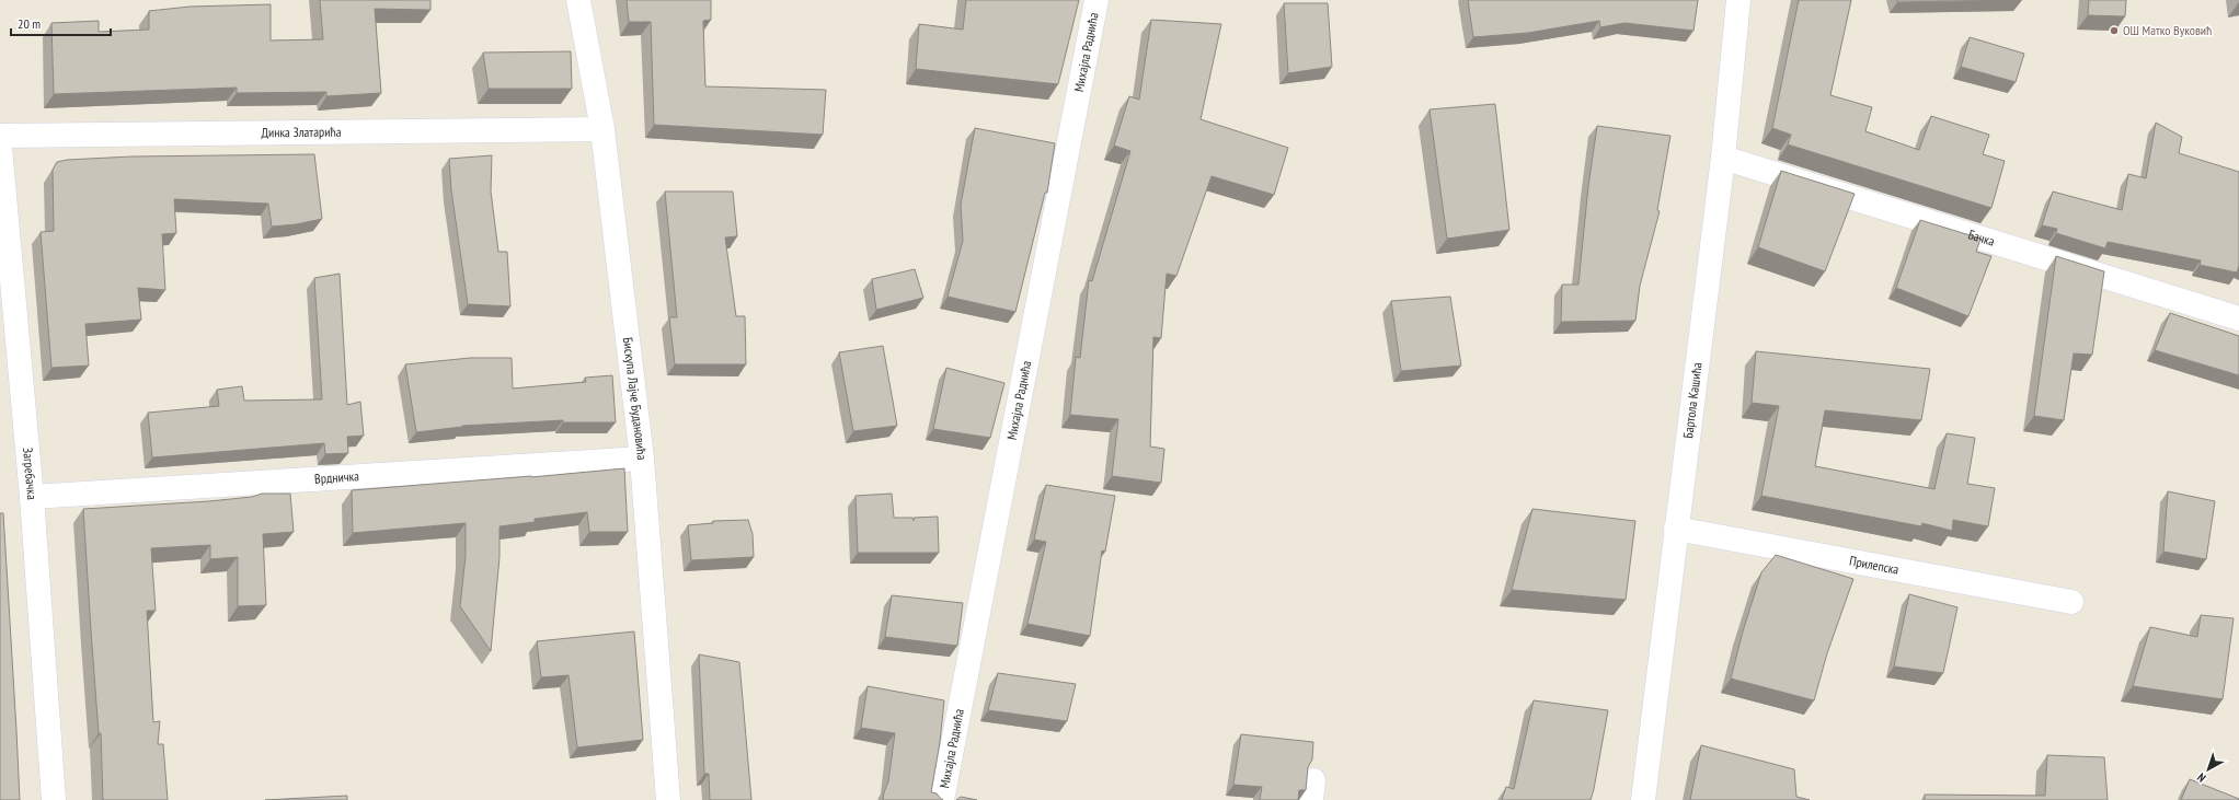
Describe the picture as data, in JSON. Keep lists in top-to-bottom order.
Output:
{
  "streets": {
    "street": [
      "Михајла Раднића",
      "Динка Златарића",
      "Бачка",
      "Бискупа Лајче Будановића",
      "Бартола Кашића",
      "Загребачка",
      "Врдничка",
      "Прилепска"
    ]
  },
  "crossings": [
    ["Динка Златарића", "Бискупа Лајче Будановића"],
    ["Бачка", "Бартола Кашића"],
    ["Бискупа Лајче Будановића", "Врдничка"],
    ["Бартола Кашића", "Прилепска"],
    ["Загребачка", "Врдничка"]
  ],
  "places": ["ОШ Матко Вуковић"],
  "scale_bar": "20 m",
  "north": "bottom left"
}
